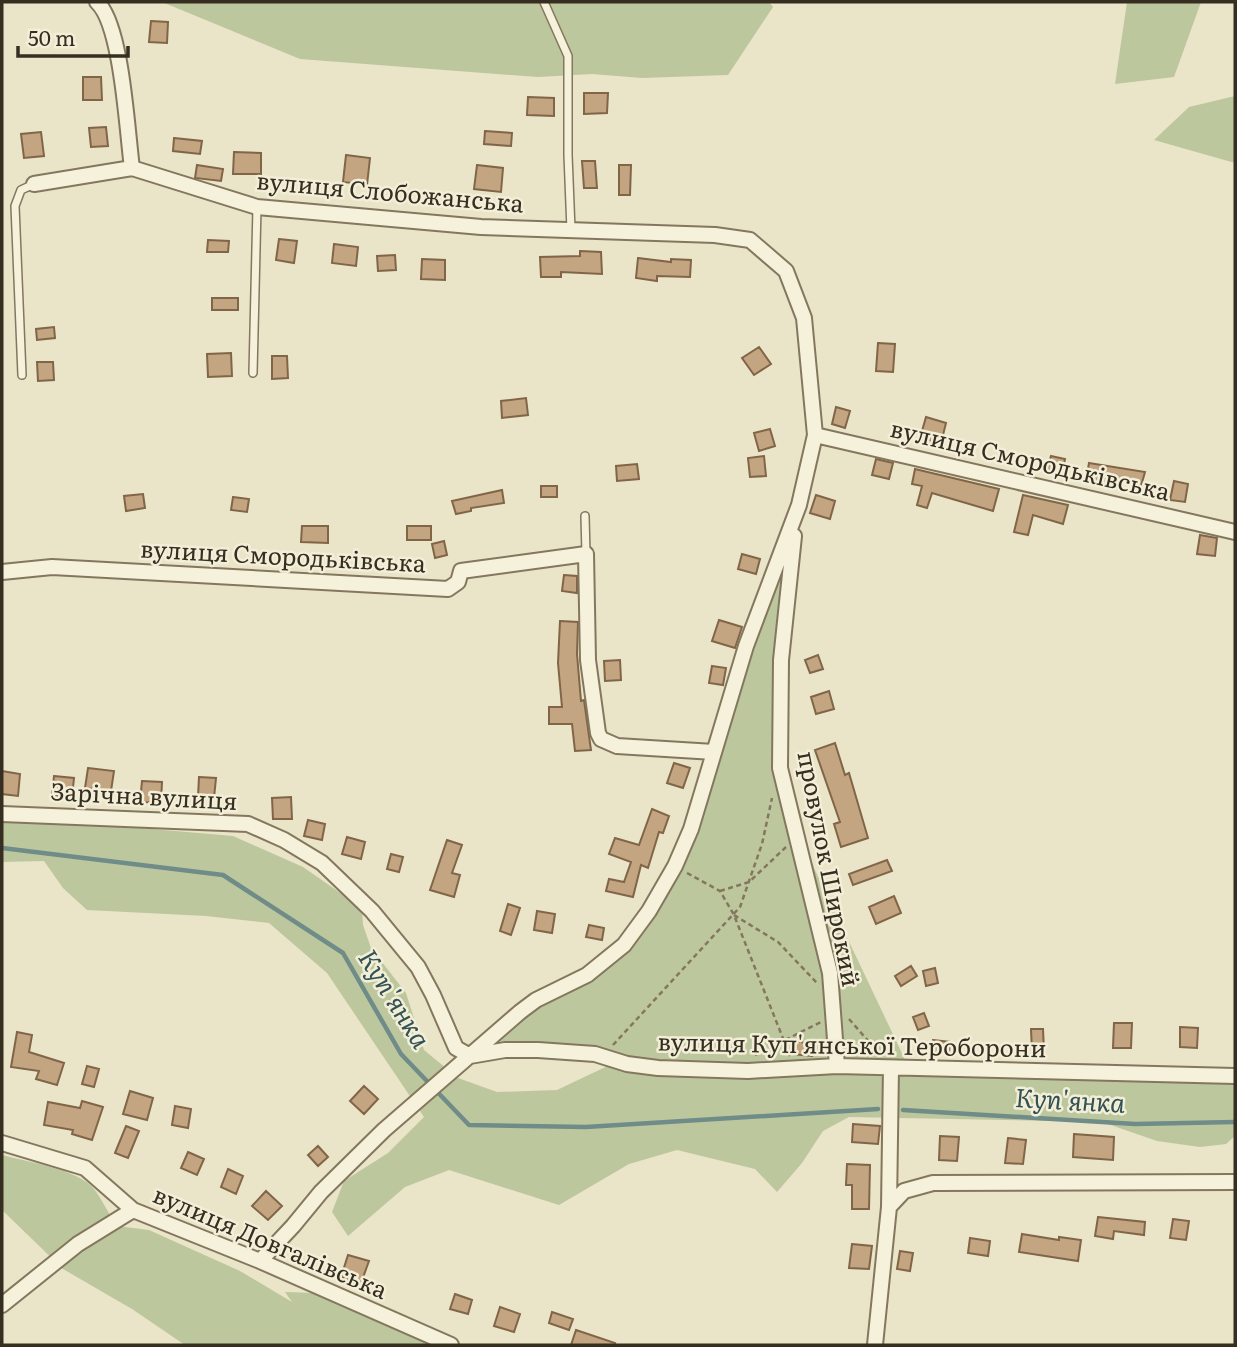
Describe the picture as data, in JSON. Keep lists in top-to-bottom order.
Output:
{
  "streets": {
    "street": [
      "вулиця Слобожанська",
      "вулиця Смородьківська",
      "Зарічна вулиця",
      "провулок Широкий",
      "вулиця Куп'янської Тероборони",
      "вулиця Довгалівська"
    ]
  },
  "crossings": [
    ["вулиця Слобожанська", "вулиця Смородьківська"],
    ["Зарічна вулиця", "вулиця Куп'янської Тероборони"],
    ["провулок Широкий", "вулиця Куп'янської Тероборони"]
  ],
  "water": ["Куп'янка"],
  "scale_bar": "50 m"
}
